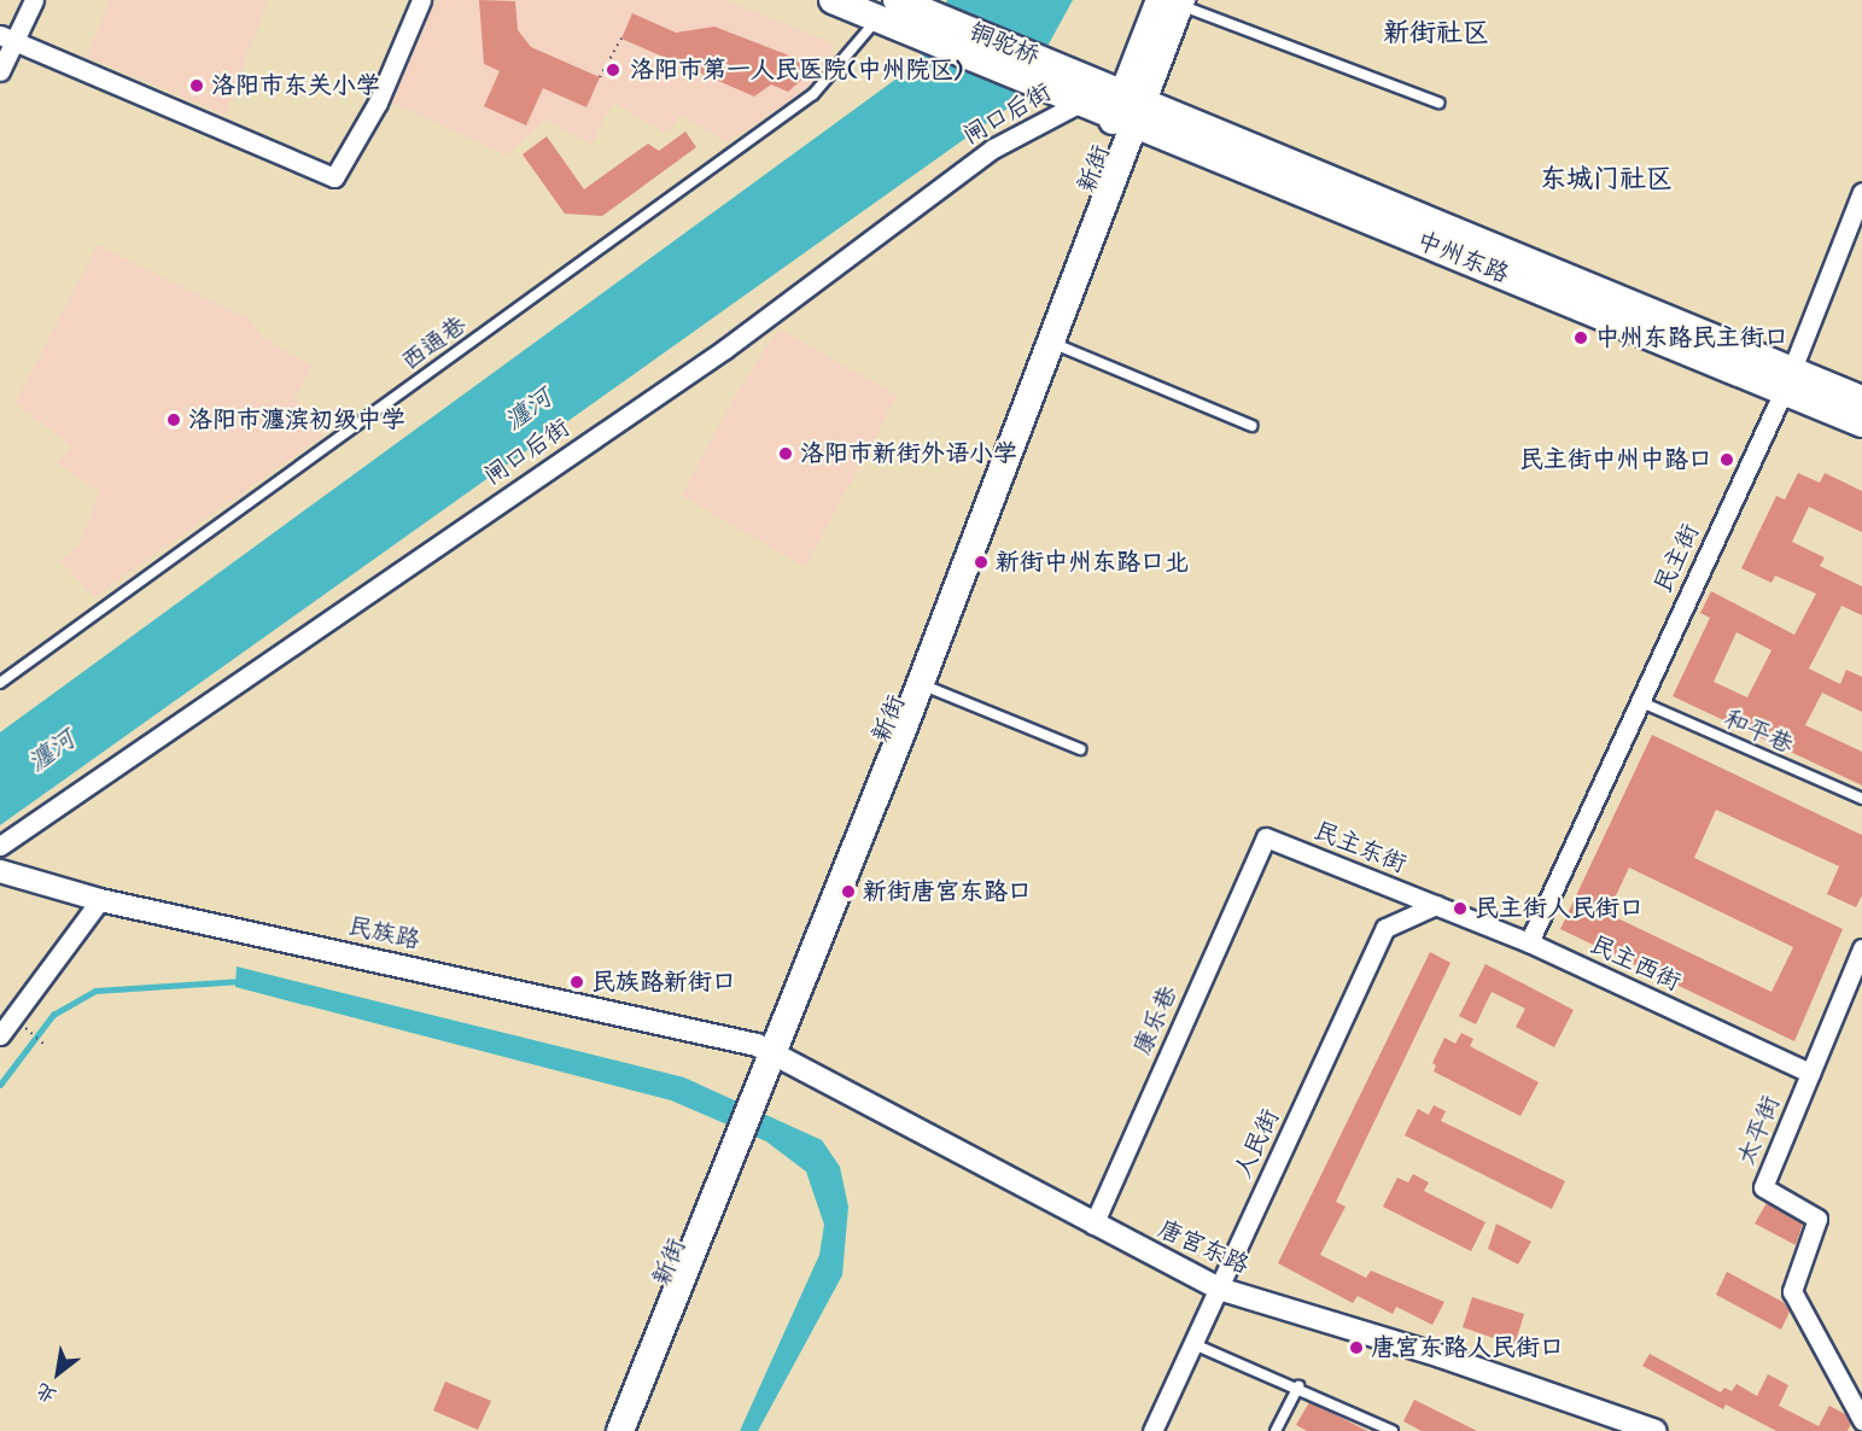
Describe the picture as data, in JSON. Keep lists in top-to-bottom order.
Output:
{
  "streets": {
    "main road": ["铜驼桥", "新街", "中州东路"],
    "street": [
      "闸口后街",
      "民主街",
      "民主东街",
      "民族路",
      "民主西街",
      "康乐巷",
      "太平街",
      "人民街",
      "唐宫东路"
    ],
    "lane": ["西通巷", "和平巷"]
  },
  "crossings": [
    ["铜驼桥", "闸口后街"],
    ["铜驼桥", "中州东路"],
    ["铜驼桥", "西通巷"],
    ["闸口后街", "中州东路"],
    ["新街", "中州东路"],
    ["新街", "民族路"],
    ["新街", "唐宫东路"],
    ["中州东路", "民主街"],
    ["民主街", "和平巷"],
    ["民主街", "民主西街"],
    ["民主东街", "民主西街"],
    ["民主东街", "康乐巷"],
    ["民主东街", "人民街"],
    ["民族路", "唐宫东路"],
    ["民主西街", "太平街"],
    ["民主西街", "人民街"],
    ["康乐巷", "唐宫东路"],
    ["人民街", "唐宫东路"]
  ],
  "districts": ["新街社区", "东城门社区"],
  "water": ["瀍河"],
  "places": [
    "洛阳市第一人民医院(中州院区)",
    "洛阳市东关小学",
    "中州东路民主街口",
    "洛阳市瀍滨初级中学",
    "洛阳市新街外语小学",
    "民主街中州中路口",
    "新街中州东路口北",
    "新街唐宫东路口",
    "民主街人民街口",
    "民族路新街口",
    "唐宫东路人民街口"
  ],
  "north": "bottom left"
}
